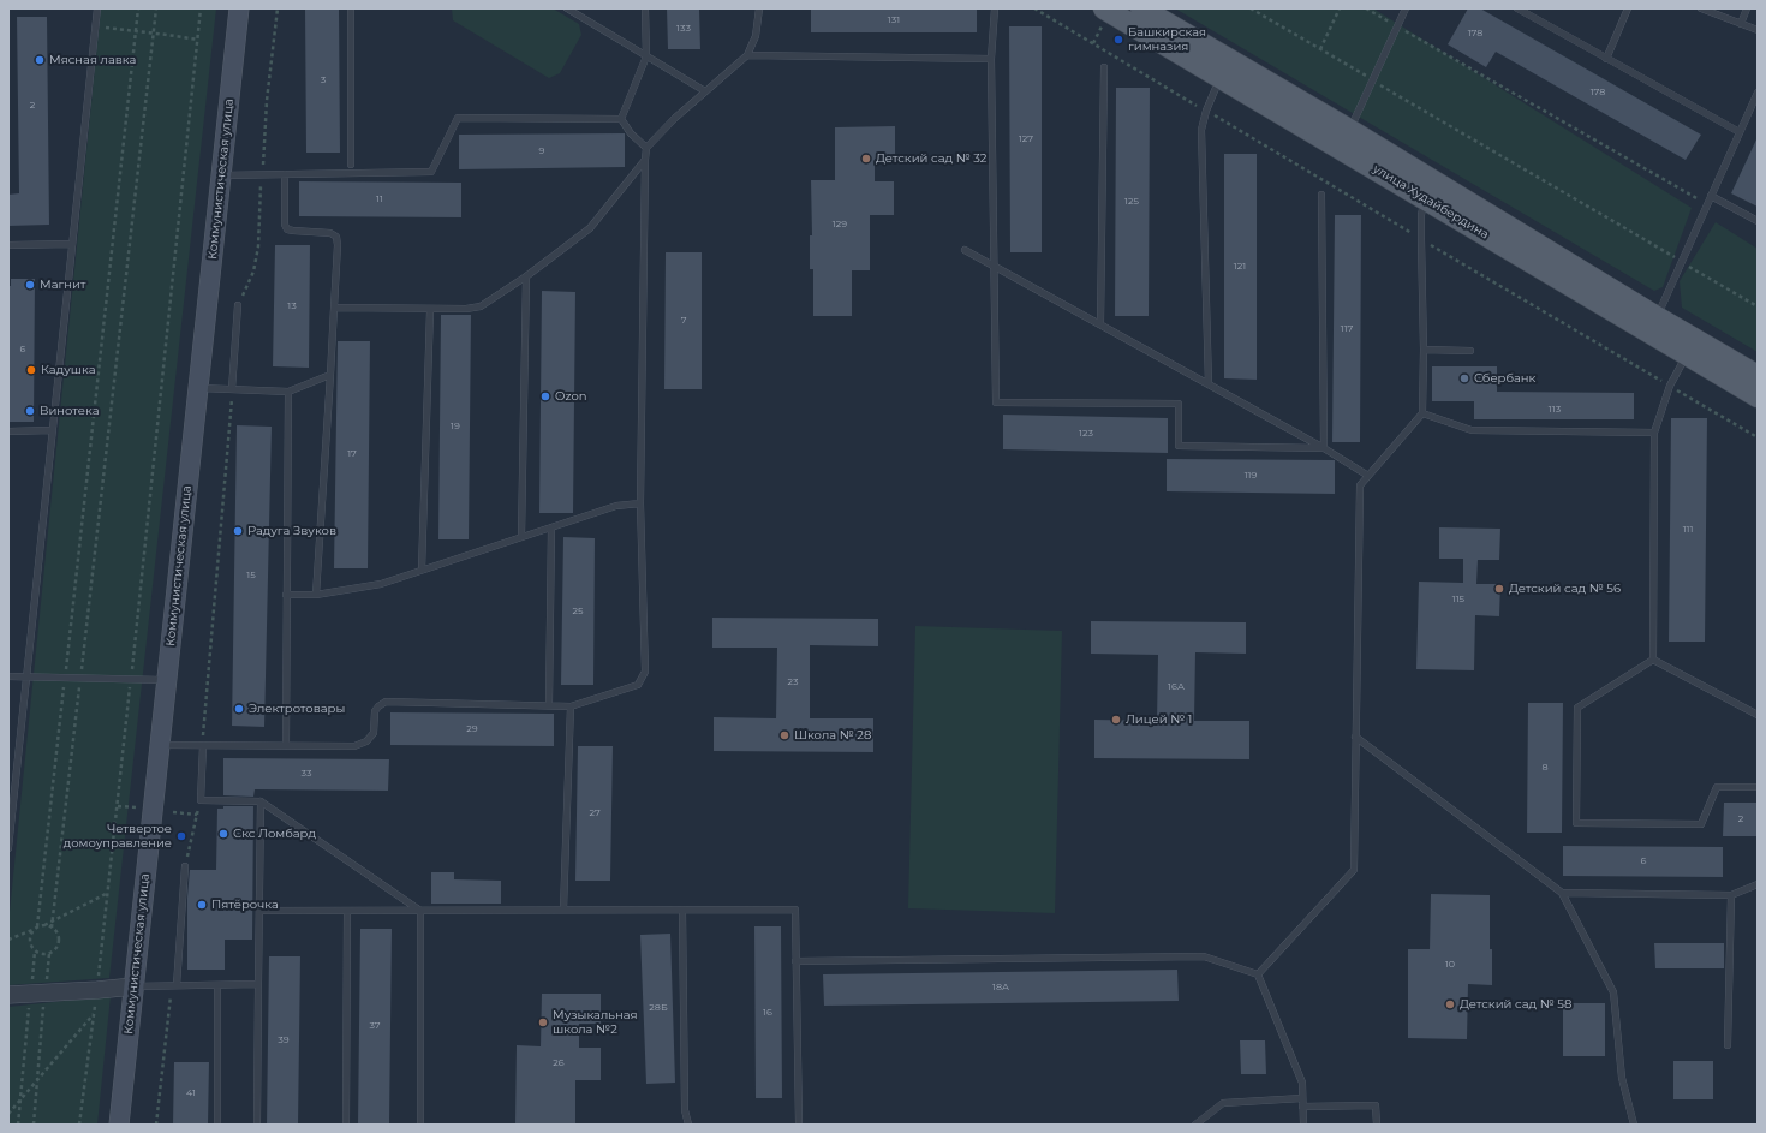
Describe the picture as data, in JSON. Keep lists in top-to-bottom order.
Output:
{
  "streets": {
    "main road": ["Коммунистическая улица", "улица Худайбердина"]
  },
  "places": [
    "Башкирская гимназия",
    "Мясная лавка",
    "Детский сад № 32",
    "Магнит",
    "Кадушка",
    "Сбербанк",
    "Ozon",
    "Винотека",
    "Радуга Звуков",
    "Детский сад № 56",
    "Электротовары",
    "Лицей № 1",
    "Школа № 28",
    "Скс Ломбард",
    "Четвертое домоуправление",
    "Пятёрочка",
    "Детский сад № 58",
    "Музыкальная школа №2"
  ],
  "house_numbers": [
    "131",
    "133",
    "178",
    "3",
    "178",
    "2",
    "127",
    "9",
    "11",
    "125",
    "129",
    "121",
    "13",
    "7",
    "117",
    "6",
    "113",
    "19",
    "123",
    "17",
    "119",
    "111",
    "15",
    "115",
    "25",
    "23",
    "16А",
    "29",
    "8",
    "33",
    "27",
    "2",
    "6",
    "10",
    "18А",
    "28Б",
    "16",
    "37",
    "39",
    "26",
    "41"
  ]
}
